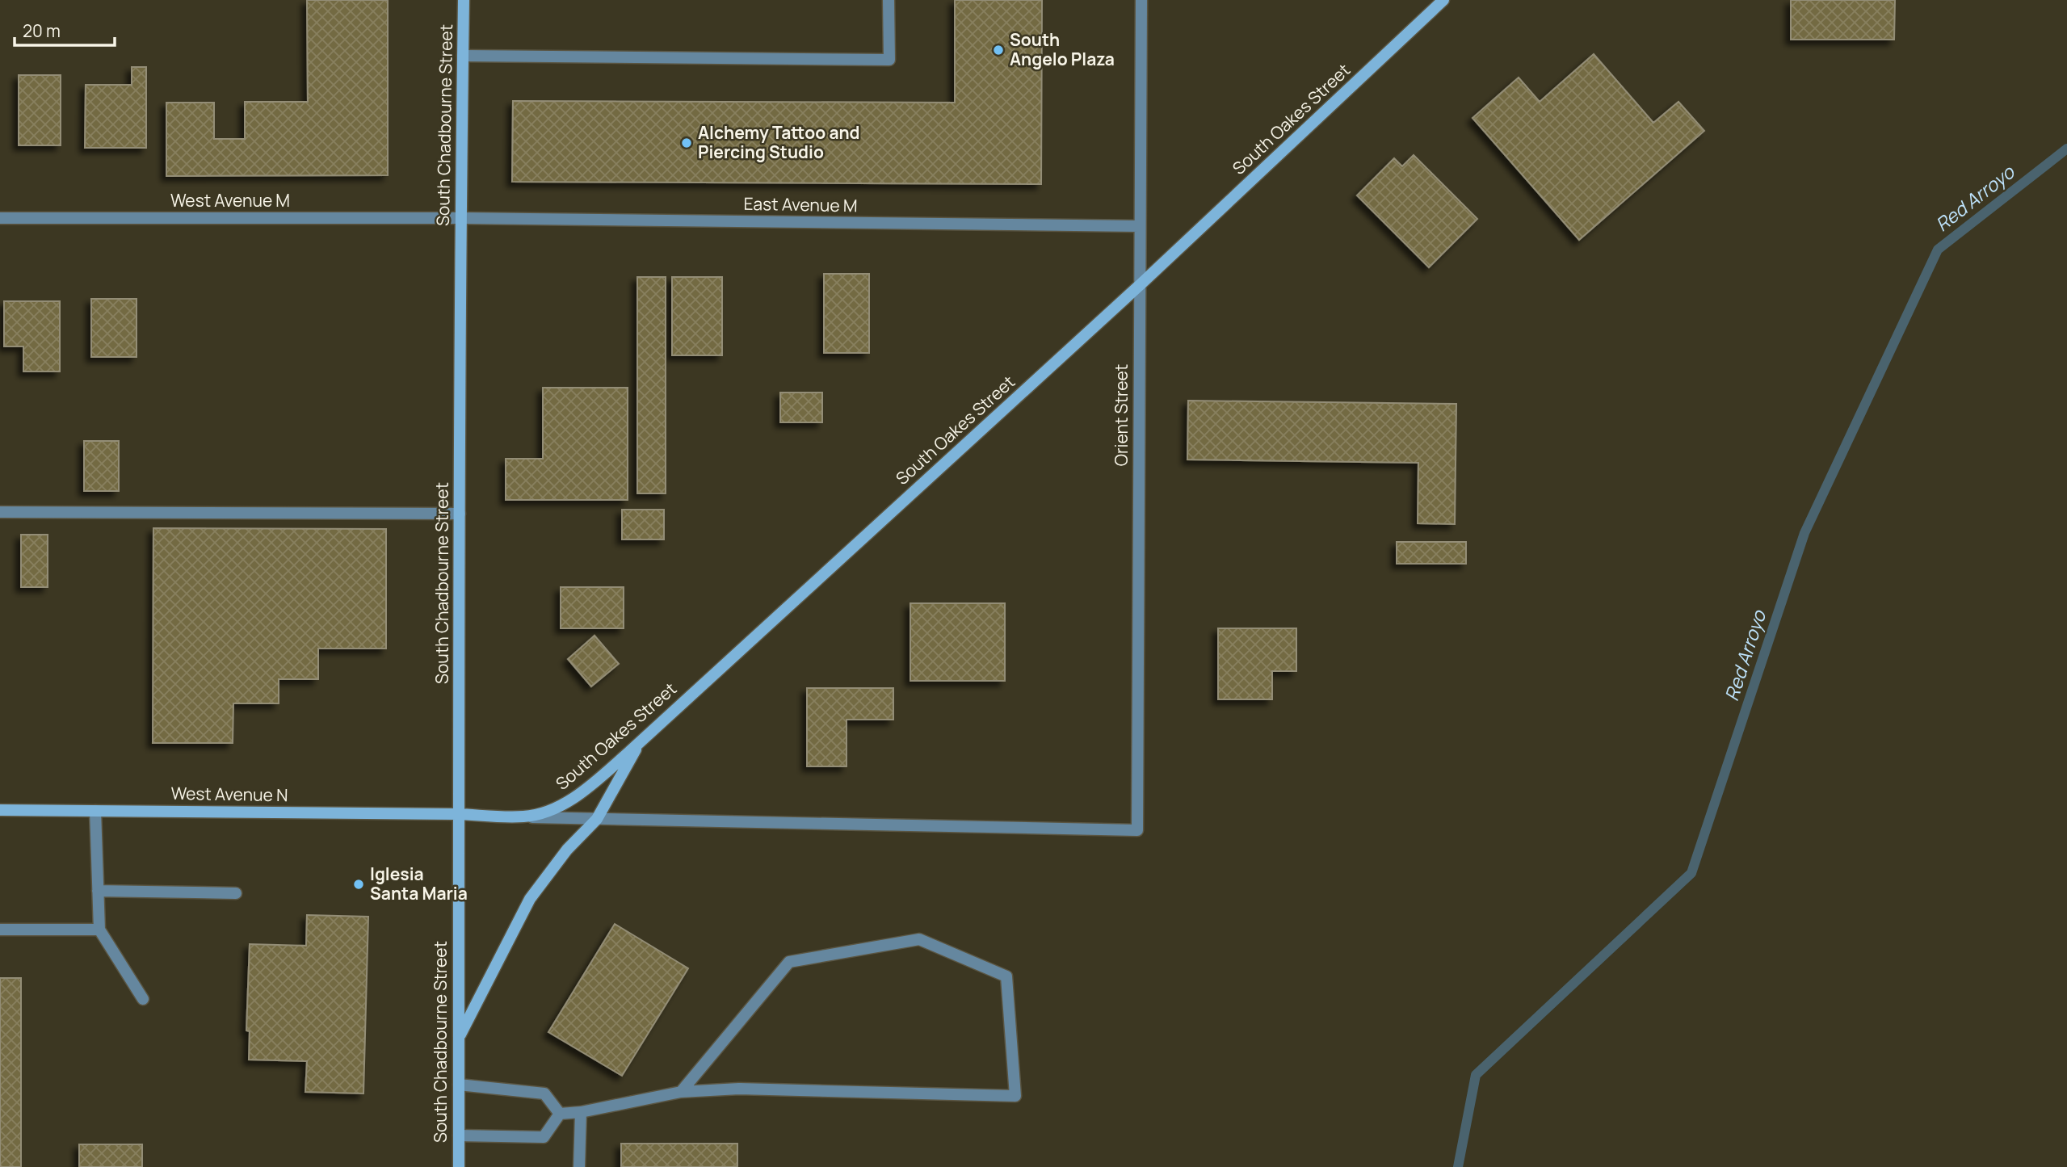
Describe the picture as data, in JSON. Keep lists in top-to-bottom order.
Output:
{
  "streets": {
    "main road": ["South Oakes Street", "South Chadbourne Street", "West Avenue N"],
    "street": ["West Avenue M", "East Avenue M", "Orient Street"]
  },
  "crossings": [
    ["South Oakes Street", "South Chadbourne Street"],
    ["South Oakes Street", "Orient Street"],
    ["South Oakes Street", "West Avenue N"],
    ["South Chadbourne Street", "West Avenue M"],
    ["South Chadbourne Street", "East Avenue M"],
    ["South Chadbourne Street", "West Avenue N"],
    ["West Avenue M", "East Avenue M"],
    ["East Avenue M", "Orient Street"]
  ],
  "water": ["Red Arroyo"],
  "places": ["South Angelo Plaza", "Alchemy Tattoo and Piercing Studio", "Iglesia Santa Maria"],
  "scale_bar": "20 m"
}
